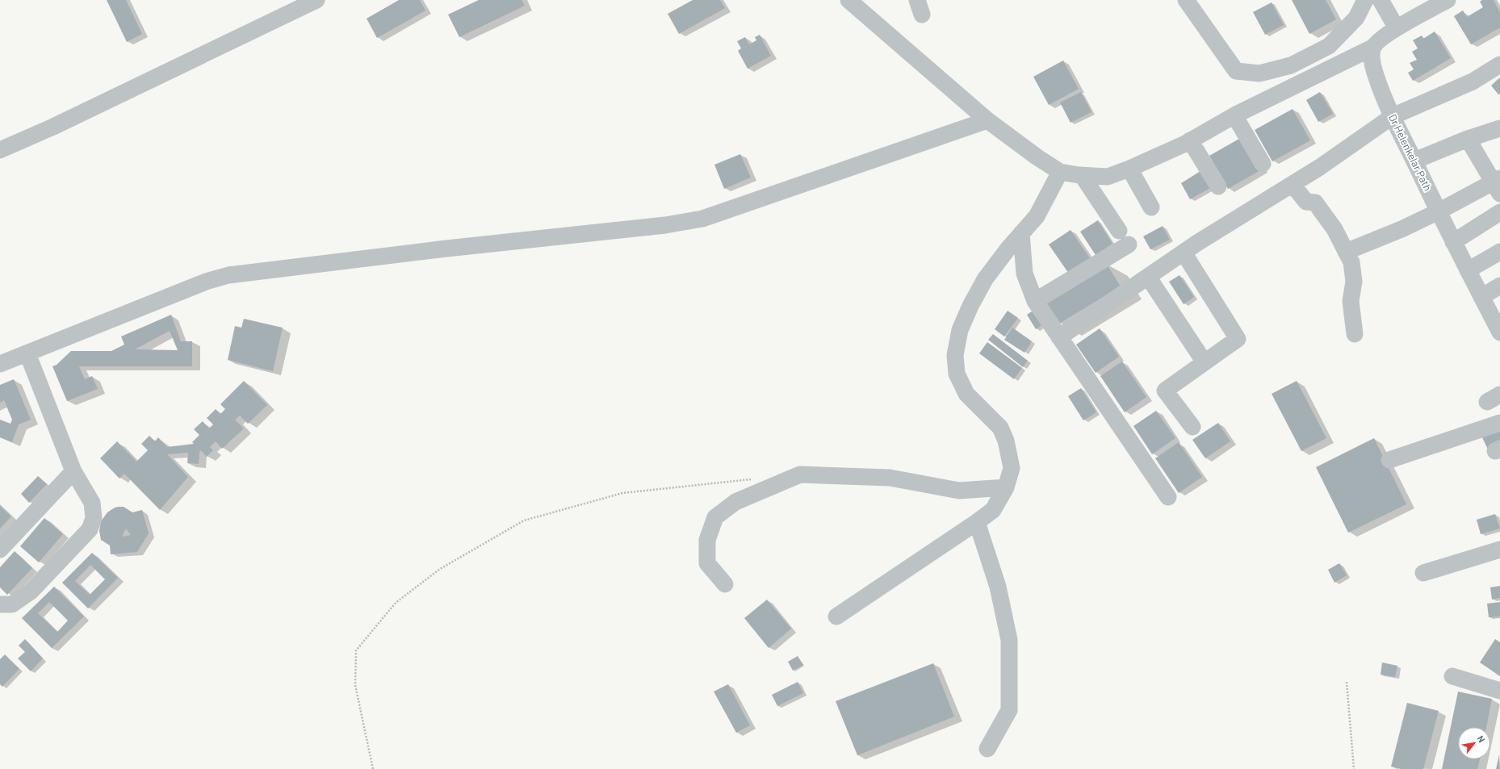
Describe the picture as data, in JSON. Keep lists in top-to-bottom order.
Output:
{
  "streets": {
    "street": ["Dr Helenkelar Path"]
  },
  "north": "top right"
}
